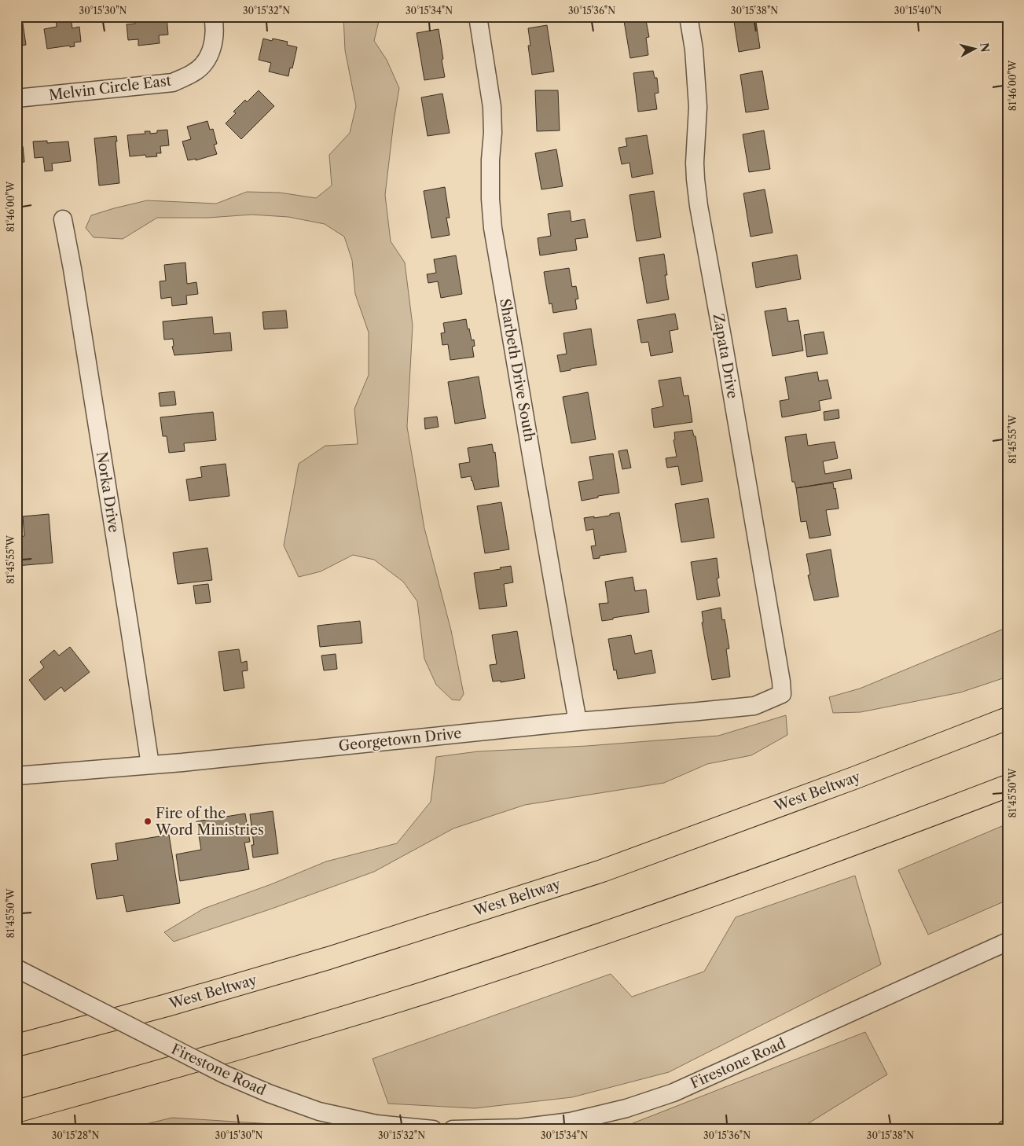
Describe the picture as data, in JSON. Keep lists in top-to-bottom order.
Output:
{
  "streets": {
    "highway": ["West Beltway"],
    "street": [
      "Melvin Circle East",
      "Zapata Drive",
      "Sharbeth Drive South",
      "Norka Drive",
      "Georgetown Drive",
      "Firestone Road"
    ]
  },
  "crossings": [
    ["Zapata Drive", "Georgetown Drive"],
    ["Sharbeth Drive South", "Georgetown Drive"],
    ["Norka Drive", "Georgetown Drive"]
  ],
  "places": ["Fire of the Word Ministries"],
  "north": "right",
  "coordinates": [
    "30°15'30\"N",
    "30°15'32\"N",
    "30°15'34\"N",
    "30°15'36\"N",
    "30°15'38\"N",
    "30°15'40\"N",
    "81°46'00\"W",
    "81°45'55\"W",
    "81°45'50\"W",
    "30°15'28\"N"
  ]
}
